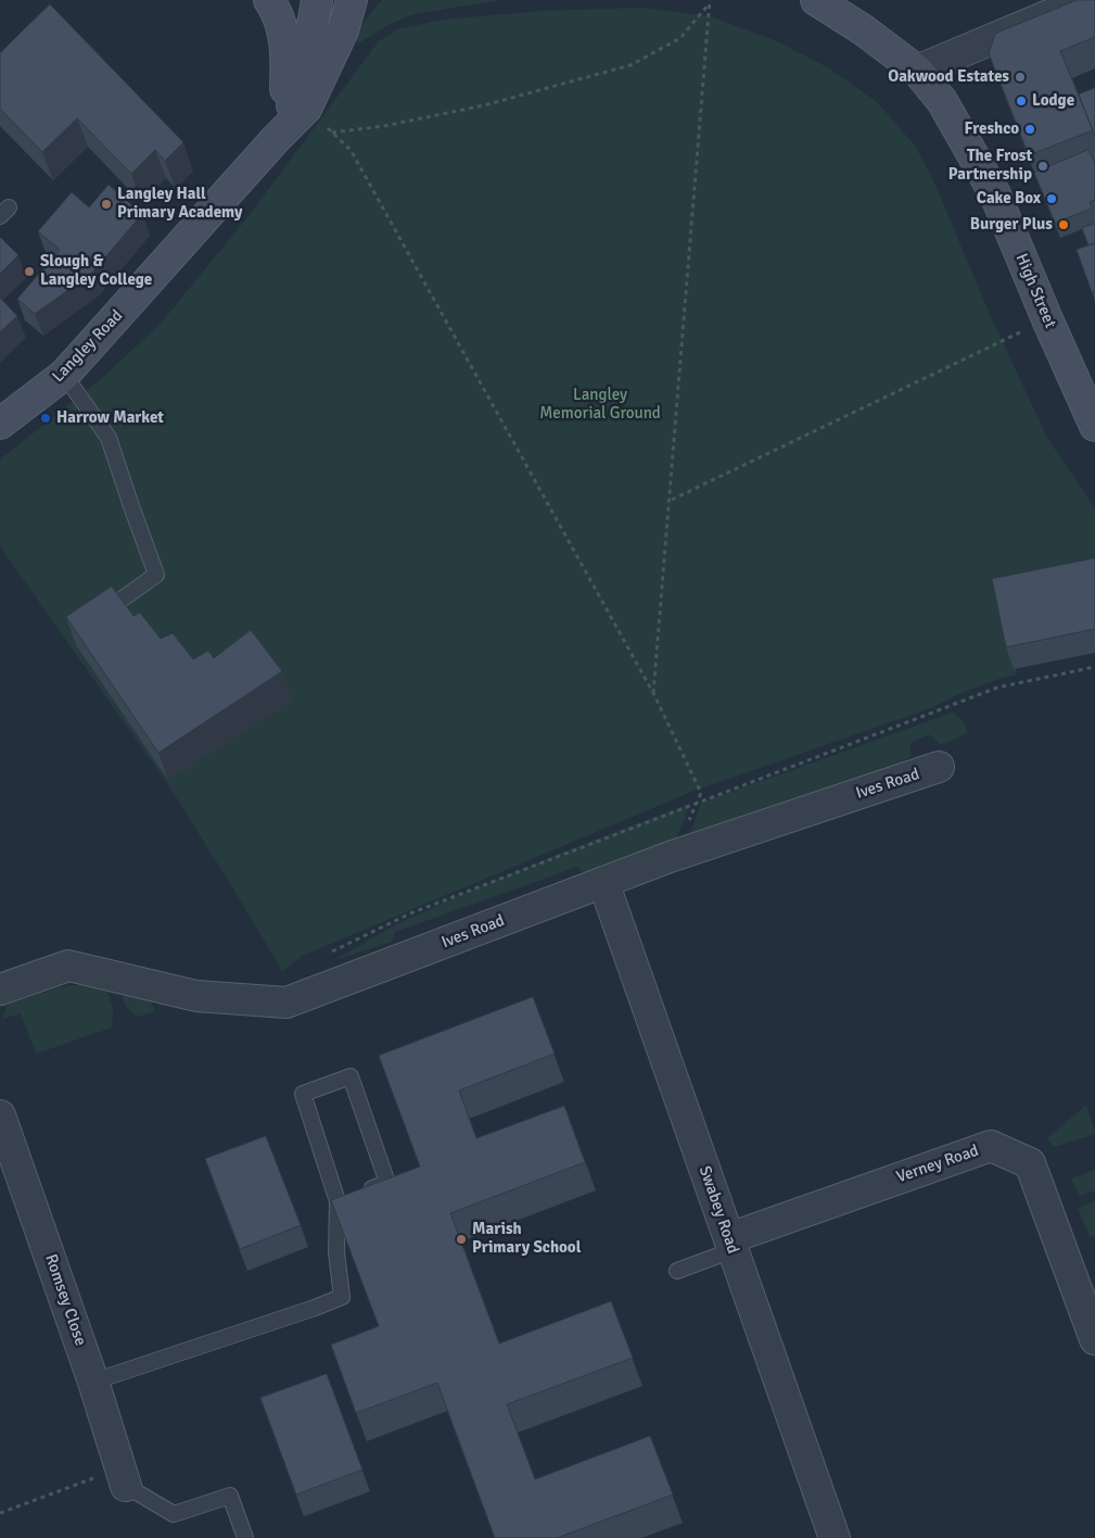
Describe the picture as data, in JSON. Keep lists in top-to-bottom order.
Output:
{
  "streets": {
    "street": [
      "High Street",
      "Langley Road",
      "Ives Road",
      "Verney Road",
      "Swabey Road",
      "Romsey Close"
    ]
  },
  "crossings": [
    ["Ives Road", "Swabey Road"],
    ["Verney Road", "Swabey Road"]
  ],
  "parks": ["Langley Memorial Ground"],
  "places": [
    "Oakwood Estates",
    "Lodge",
    "Freshco",
    "The Frost Partnership",
    "Cake Box",
    "Langley Hall Primary Academy",
    "Burger Plus",
    "Slough & Langley College",
    "Harrow Market",
    "Marish Primary School"
  ]
}
